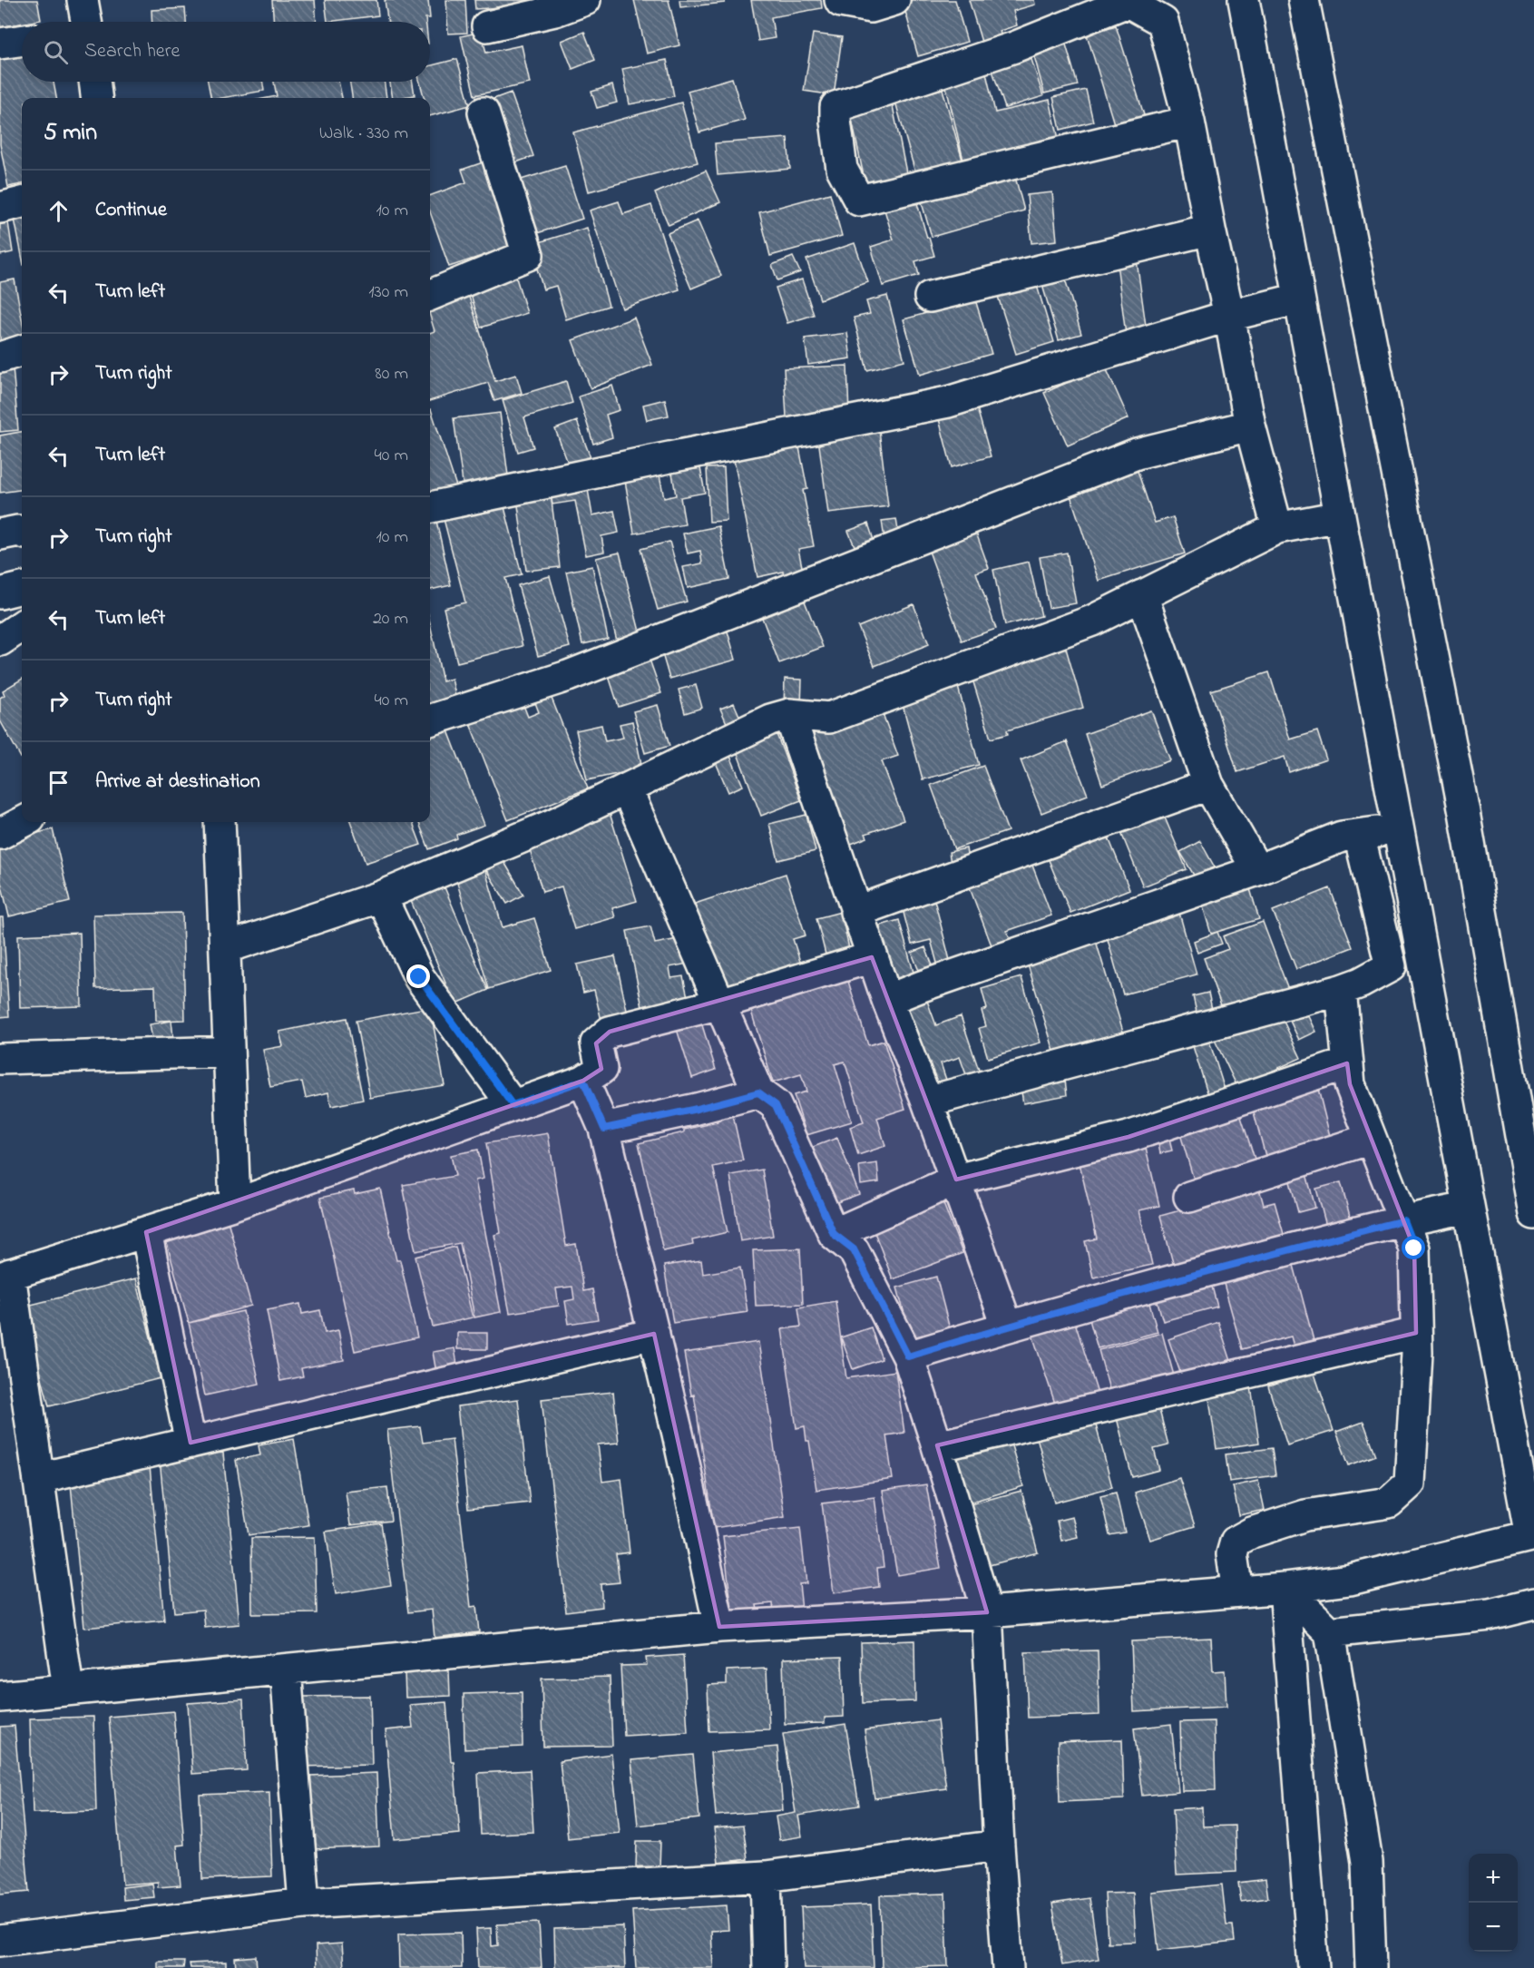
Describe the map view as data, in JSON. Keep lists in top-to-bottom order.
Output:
{
  "page": {
    "search": "Search here",
    "heading": ["5 min", "Walk · 330 m"],
    "list": [
      ["Continue", "10 m"],
      ["Turn left", "130 m"],
      ["Turn right", "80 m"],
      ["Turn left", "40 m"],
      ["Turn right", "10 m"],
      ["Turn left", "20 m"],
      ["Turn right", "40 m"],
      "Arrive at destination"
    ],
    "map_buttons": ["+", "−"]
  }
}
